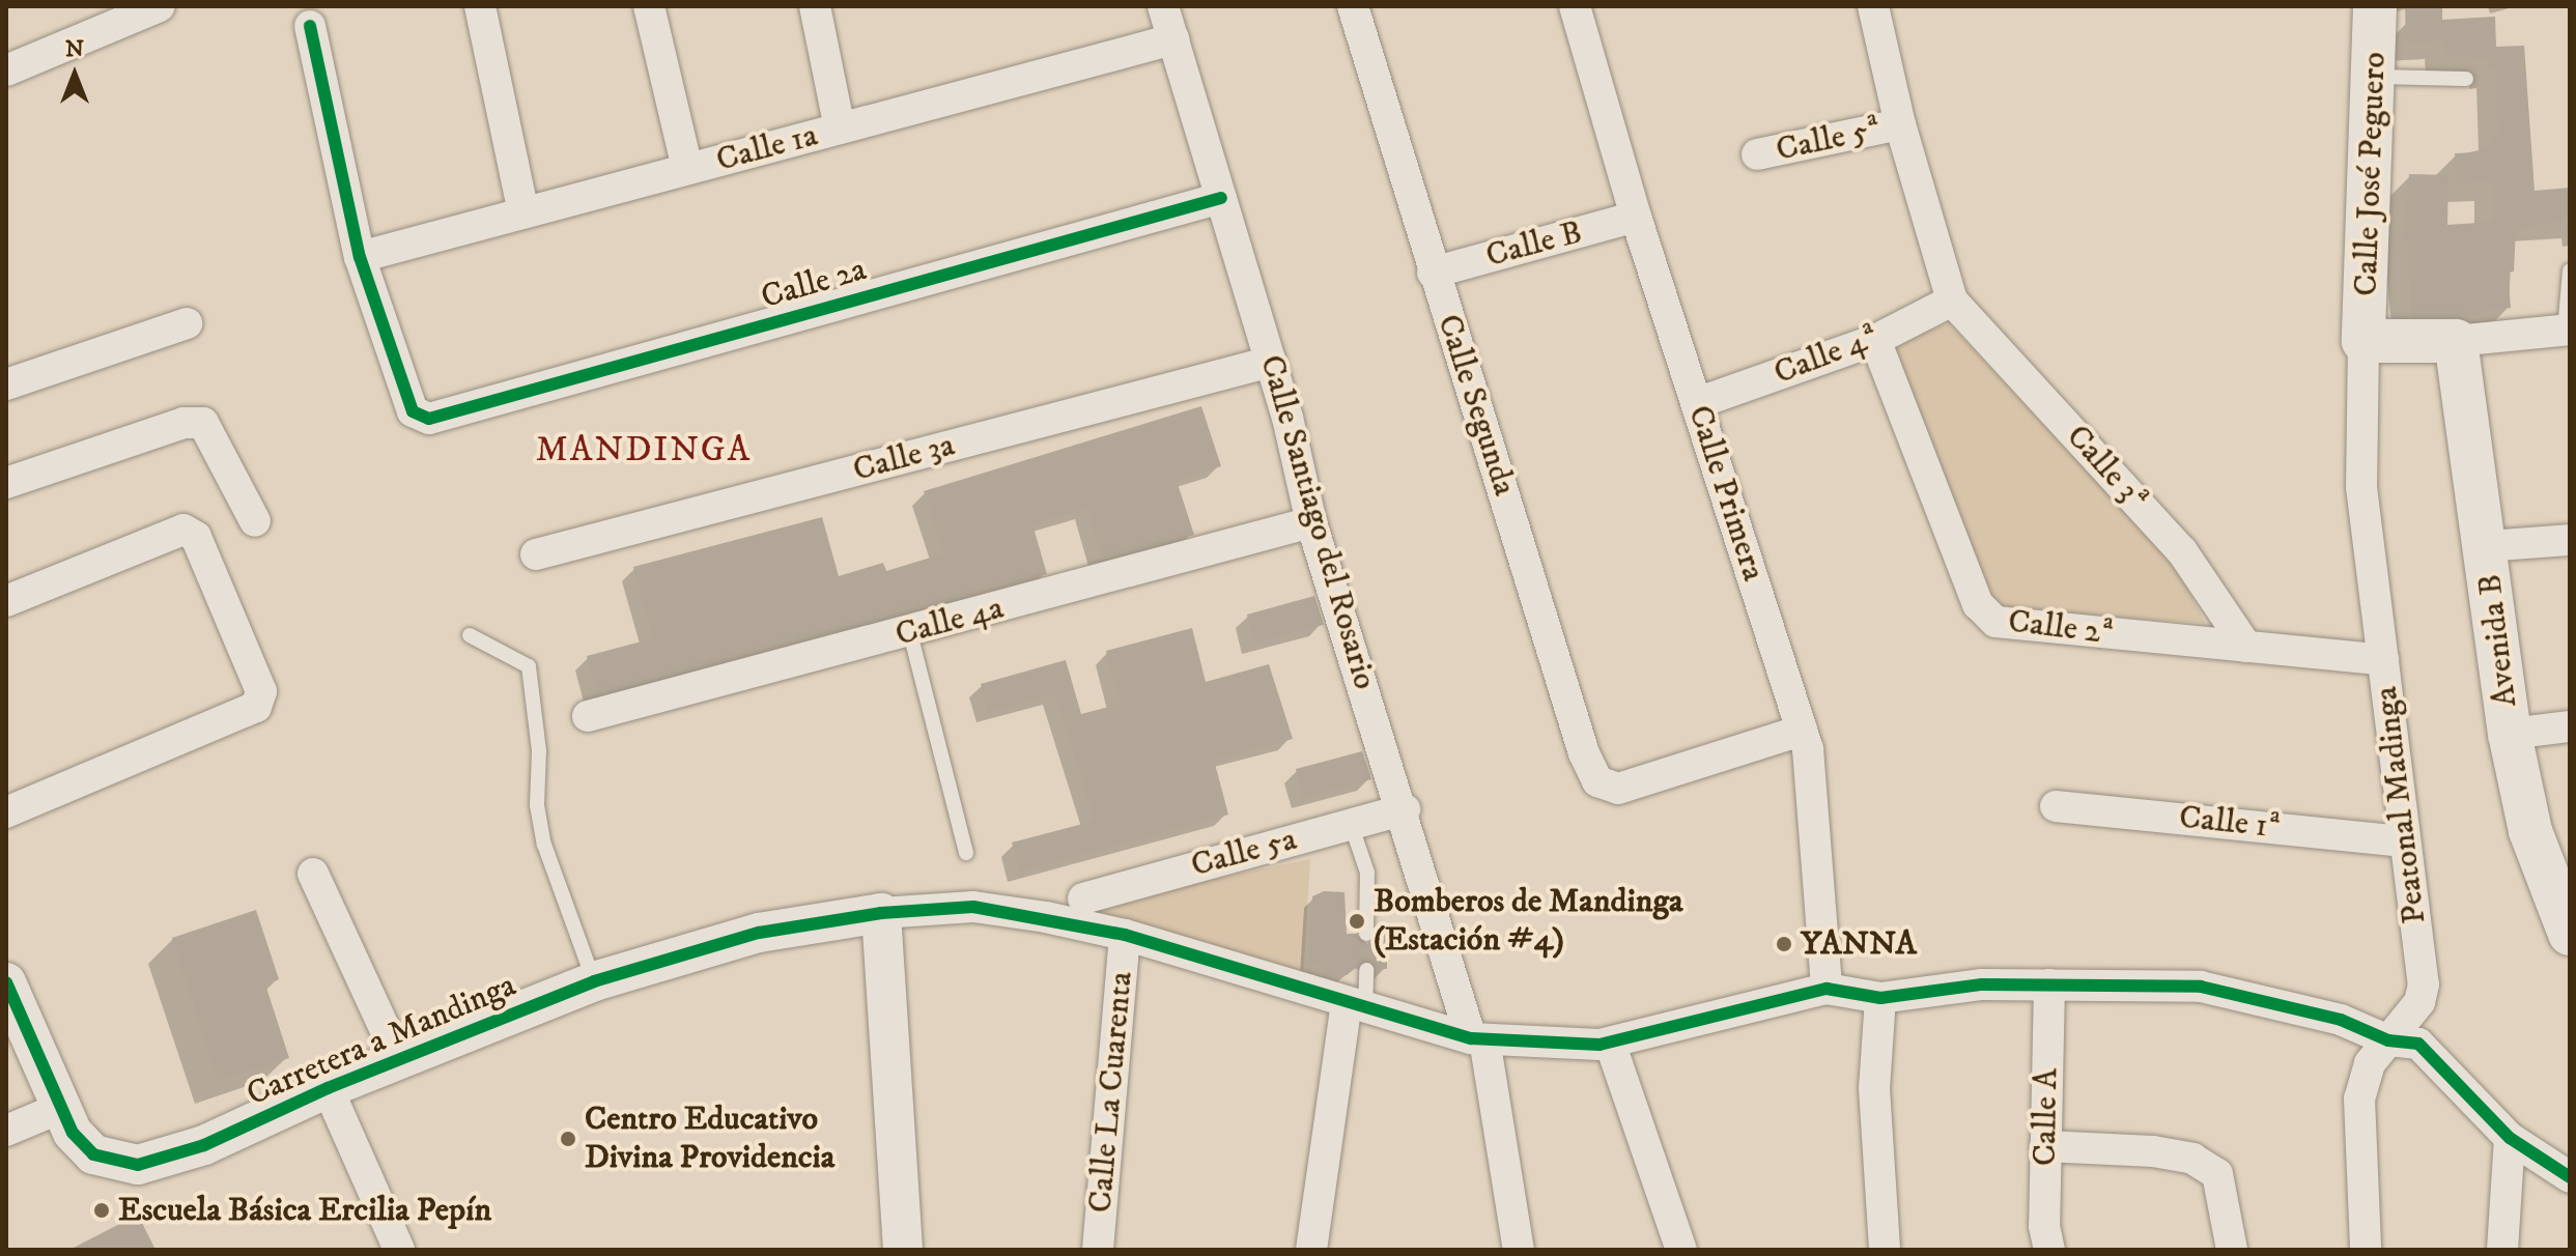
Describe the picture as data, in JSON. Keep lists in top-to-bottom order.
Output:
{
  "streets": {
    "main road": ["Calle José Peguero", "Avenida B"],
    "street": [
      "Calle 5ª",
      "Calle 1a",
      "Calle B",
      "Calle 2a",
      "Calle 4ª",
      "Calle Segunda",
      "Calle 3a",
      "Calle 3ª",
      "Calle Primera",
      "Calle Santiago del Rosario",
      "Calle 4a",
      "Calle 2ª",
      "Peatonal Madinga",
      "Calle 1ª",
      "Calle 5a",
      "Carretera a Mandinga",
      "Calle La Cuarenta",
      "Calle A"
    ]
  },
  "crossings": [
    ["Calle 1a", "Calle 2a"],
    ["Calle 1a", "Calle Santiago del Rosario"],
    ["Calle José Peguero", "Peatonal Madinga"],
    ["Calle B", "Calle Segunda"],
    ["Calle B", "Calle Primera"],
    ["Calle 2a", "Calle Santiago del Rosario"],
    ["Calle 4ª", "Calle 3ª"],
    ["Calle 4ª", "Calle Primera"],
    ["Calle 4ª", "Calle 2ª"],
    ["Calle Segunda", "Calle Primera"],
    ["Calle 3a", "Calle Santiago del Rosario"],
    ["Calle 3ª", "Calle 2ª"],
    ["Calle Santiago del Rosario", "Calle 4a"],
    ["Calle Santiago del Rosario", "Calle 5a"],
    ["Calle 2ª", "Peatonal Madinga"],
    ["Peatonal Madinga", "Calle 1ª"]
  ],
  "districts": ["MANDINGA"],
  "places": [
    "Bomberos de Mandinga (Estación #4)",
    "YANNA",
    "Centro Educativo Divina Providencia",
    "Escuela Básica Ercilia Pepín"
  ],
  "north": "top"
}
